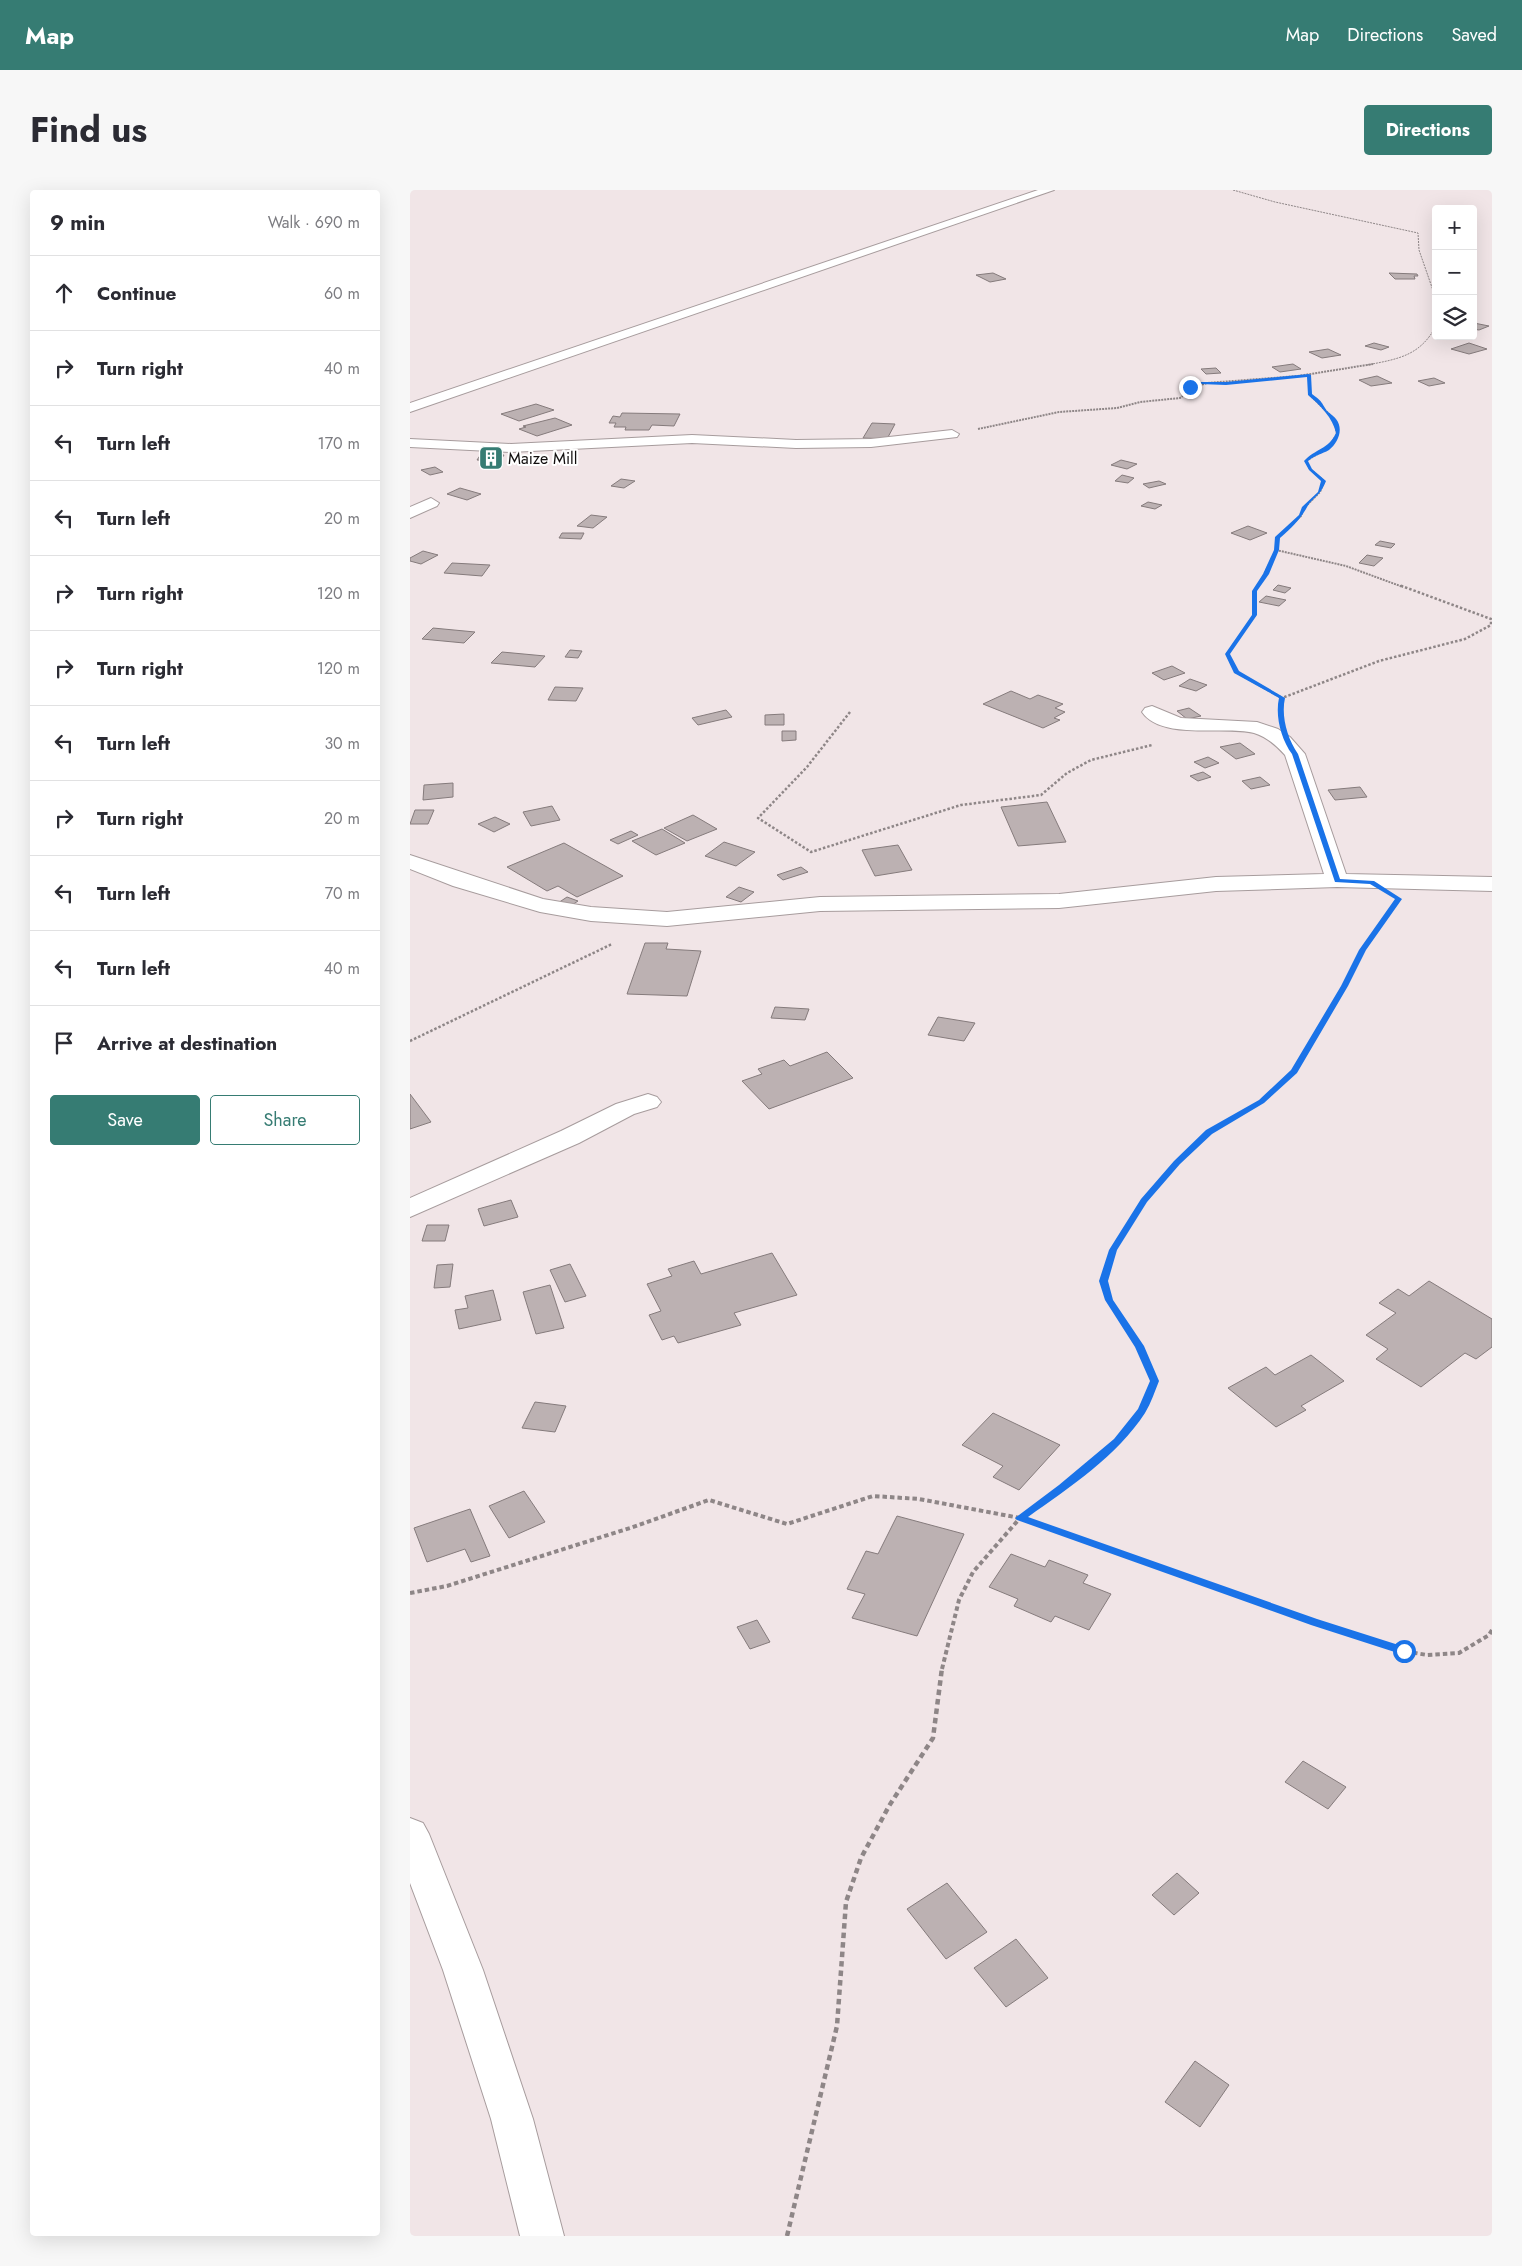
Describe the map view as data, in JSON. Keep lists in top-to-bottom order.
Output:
{
  "places": {
    "building": ["Maize Mill"]
  },
  "page": {
    "header": "Map",
    "nav": ["Map", "Directions", "Saved"],
    "title": "Find us",
    "buttons": [
      "Directions",
      ["Save", "Share"]
    ],
    "heading": ["9 min", "Walk · 690 m"],
    "map_buttons": ["+", "−"],
    "list": [
      ["Continue", "60 m"],
      ["Turn right", "40 m"],
      ["Turn left", "170 m"],
      ["Turn left", "20 m"],
      ["Turn right", "120 m"],
      ["Turn right", "120 m"],
      ["Turn left", "30 m"],
      ["Turn right", "20 m"],
      ["Turn left", "70 m"],
      ["Turn left", "40 m"],
      "Arrive at destination"
    ]
  }
}
